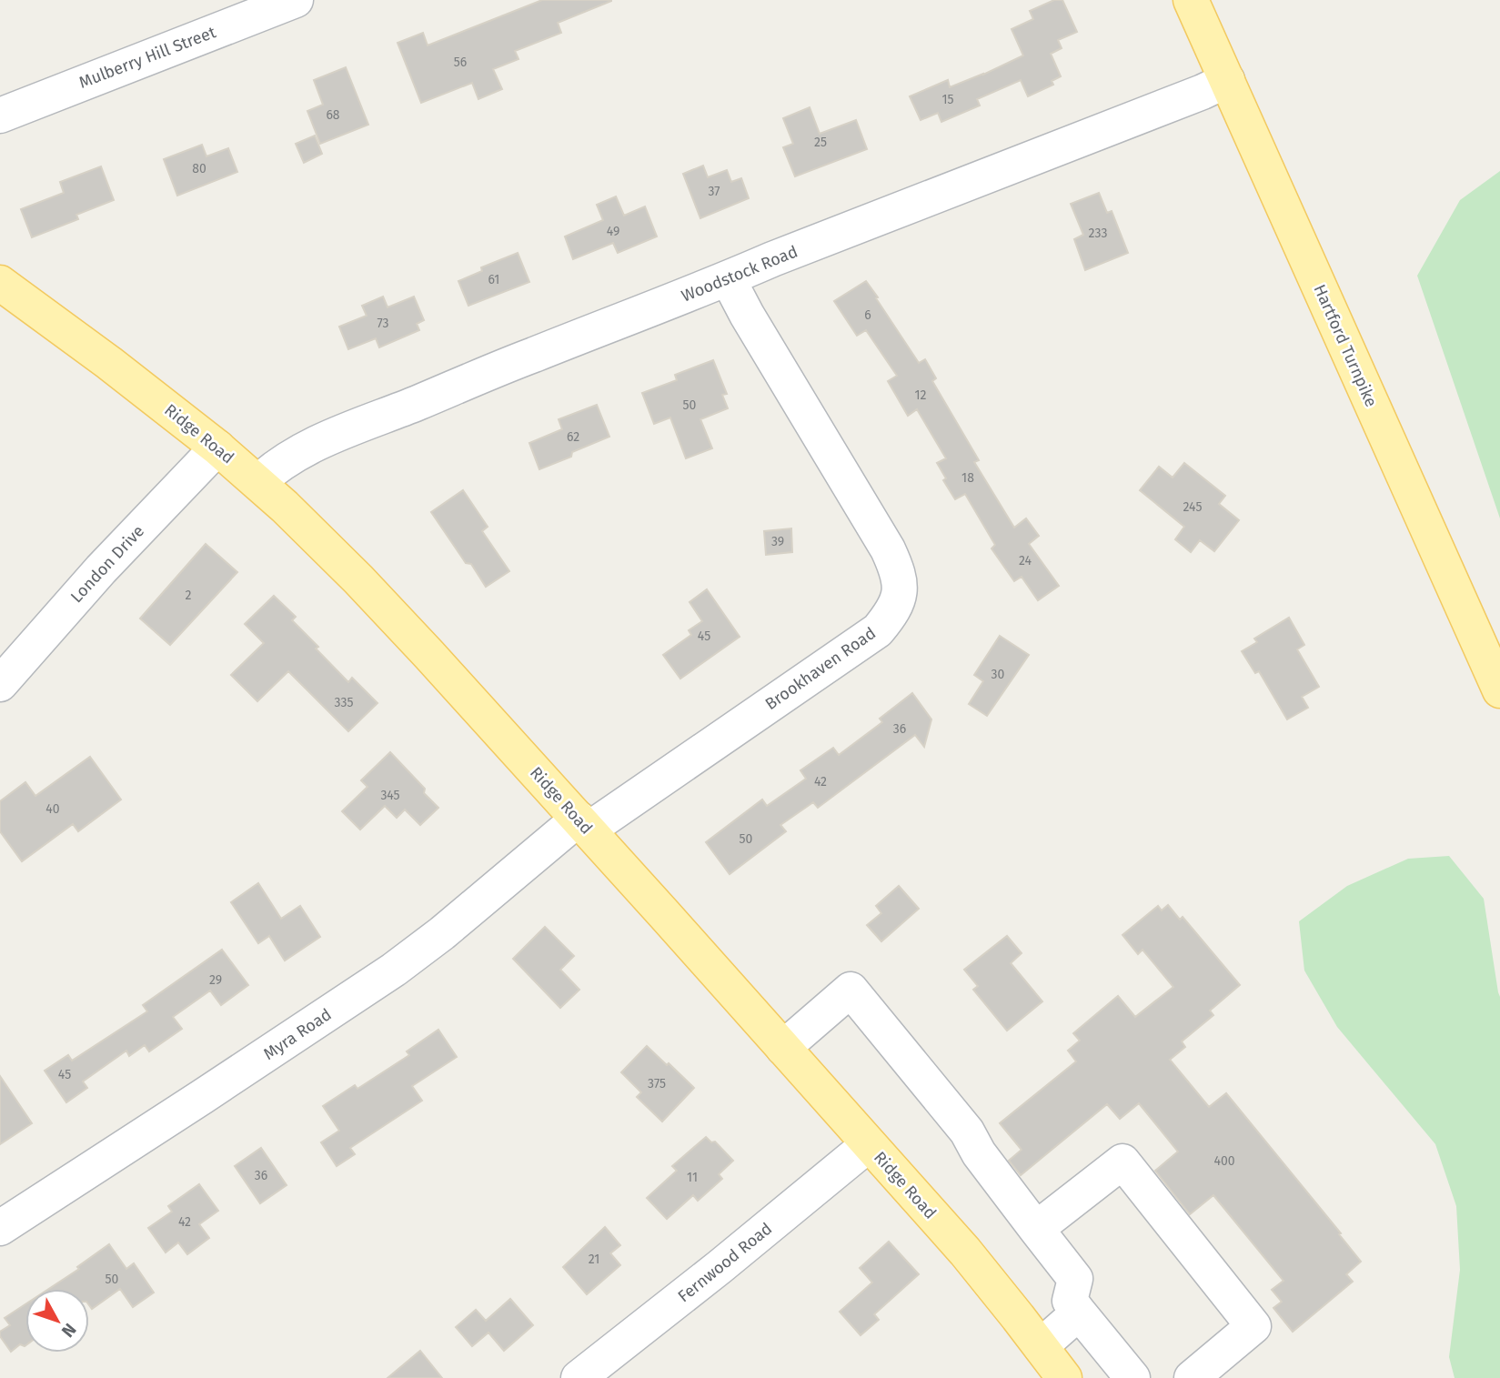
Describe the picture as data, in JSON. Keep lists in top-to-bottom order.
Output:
{
  "streets": {
    "main road": ["Hartford Turnpike", "Ridge Road"],
    "street": [
      "Mulberry Hill Street",
      "Woodstock Road",
      "London Drive",
      "Brookhaven Road",
      "Myra Road",
      "Fernwood Road"
    ]
  },
  "crossings": [
    ["Woodstock Road", "Hartford Turnpike"],
    ["Woodstock Road", "Ridge Road"],
    ["Woodstock Road", "Brookhaven Road"],
    ["Ridge Road", "London Drive"],
    ["Ridge Road", "Brookhaven Road"],
    ["Ridge Road", "Myra Road"],
    ["Ridge Road", "Fernwood Road"],
    ["Brookhaven Road", "Myra Road"]
  ],
  "house_numbers": [
    "56",
    "15",
    "68",
    "25",
    "80",
    "37",
    "49",
    "233",
    "61",
    "6",
    "73",
    "12",
    "50",
    "62",
    "18",
    "245",
    "39",
    "24",
    "2",
    "45",
    "30",
    "335",
    "36",
    "42",
    "345",
    "40",
    "50",
    "29",
    "45",
    "375",
    "400",
    "36",
    "11",
    "42",
    "21",
    "50"
  ],
  "north": "bottom right"
}
